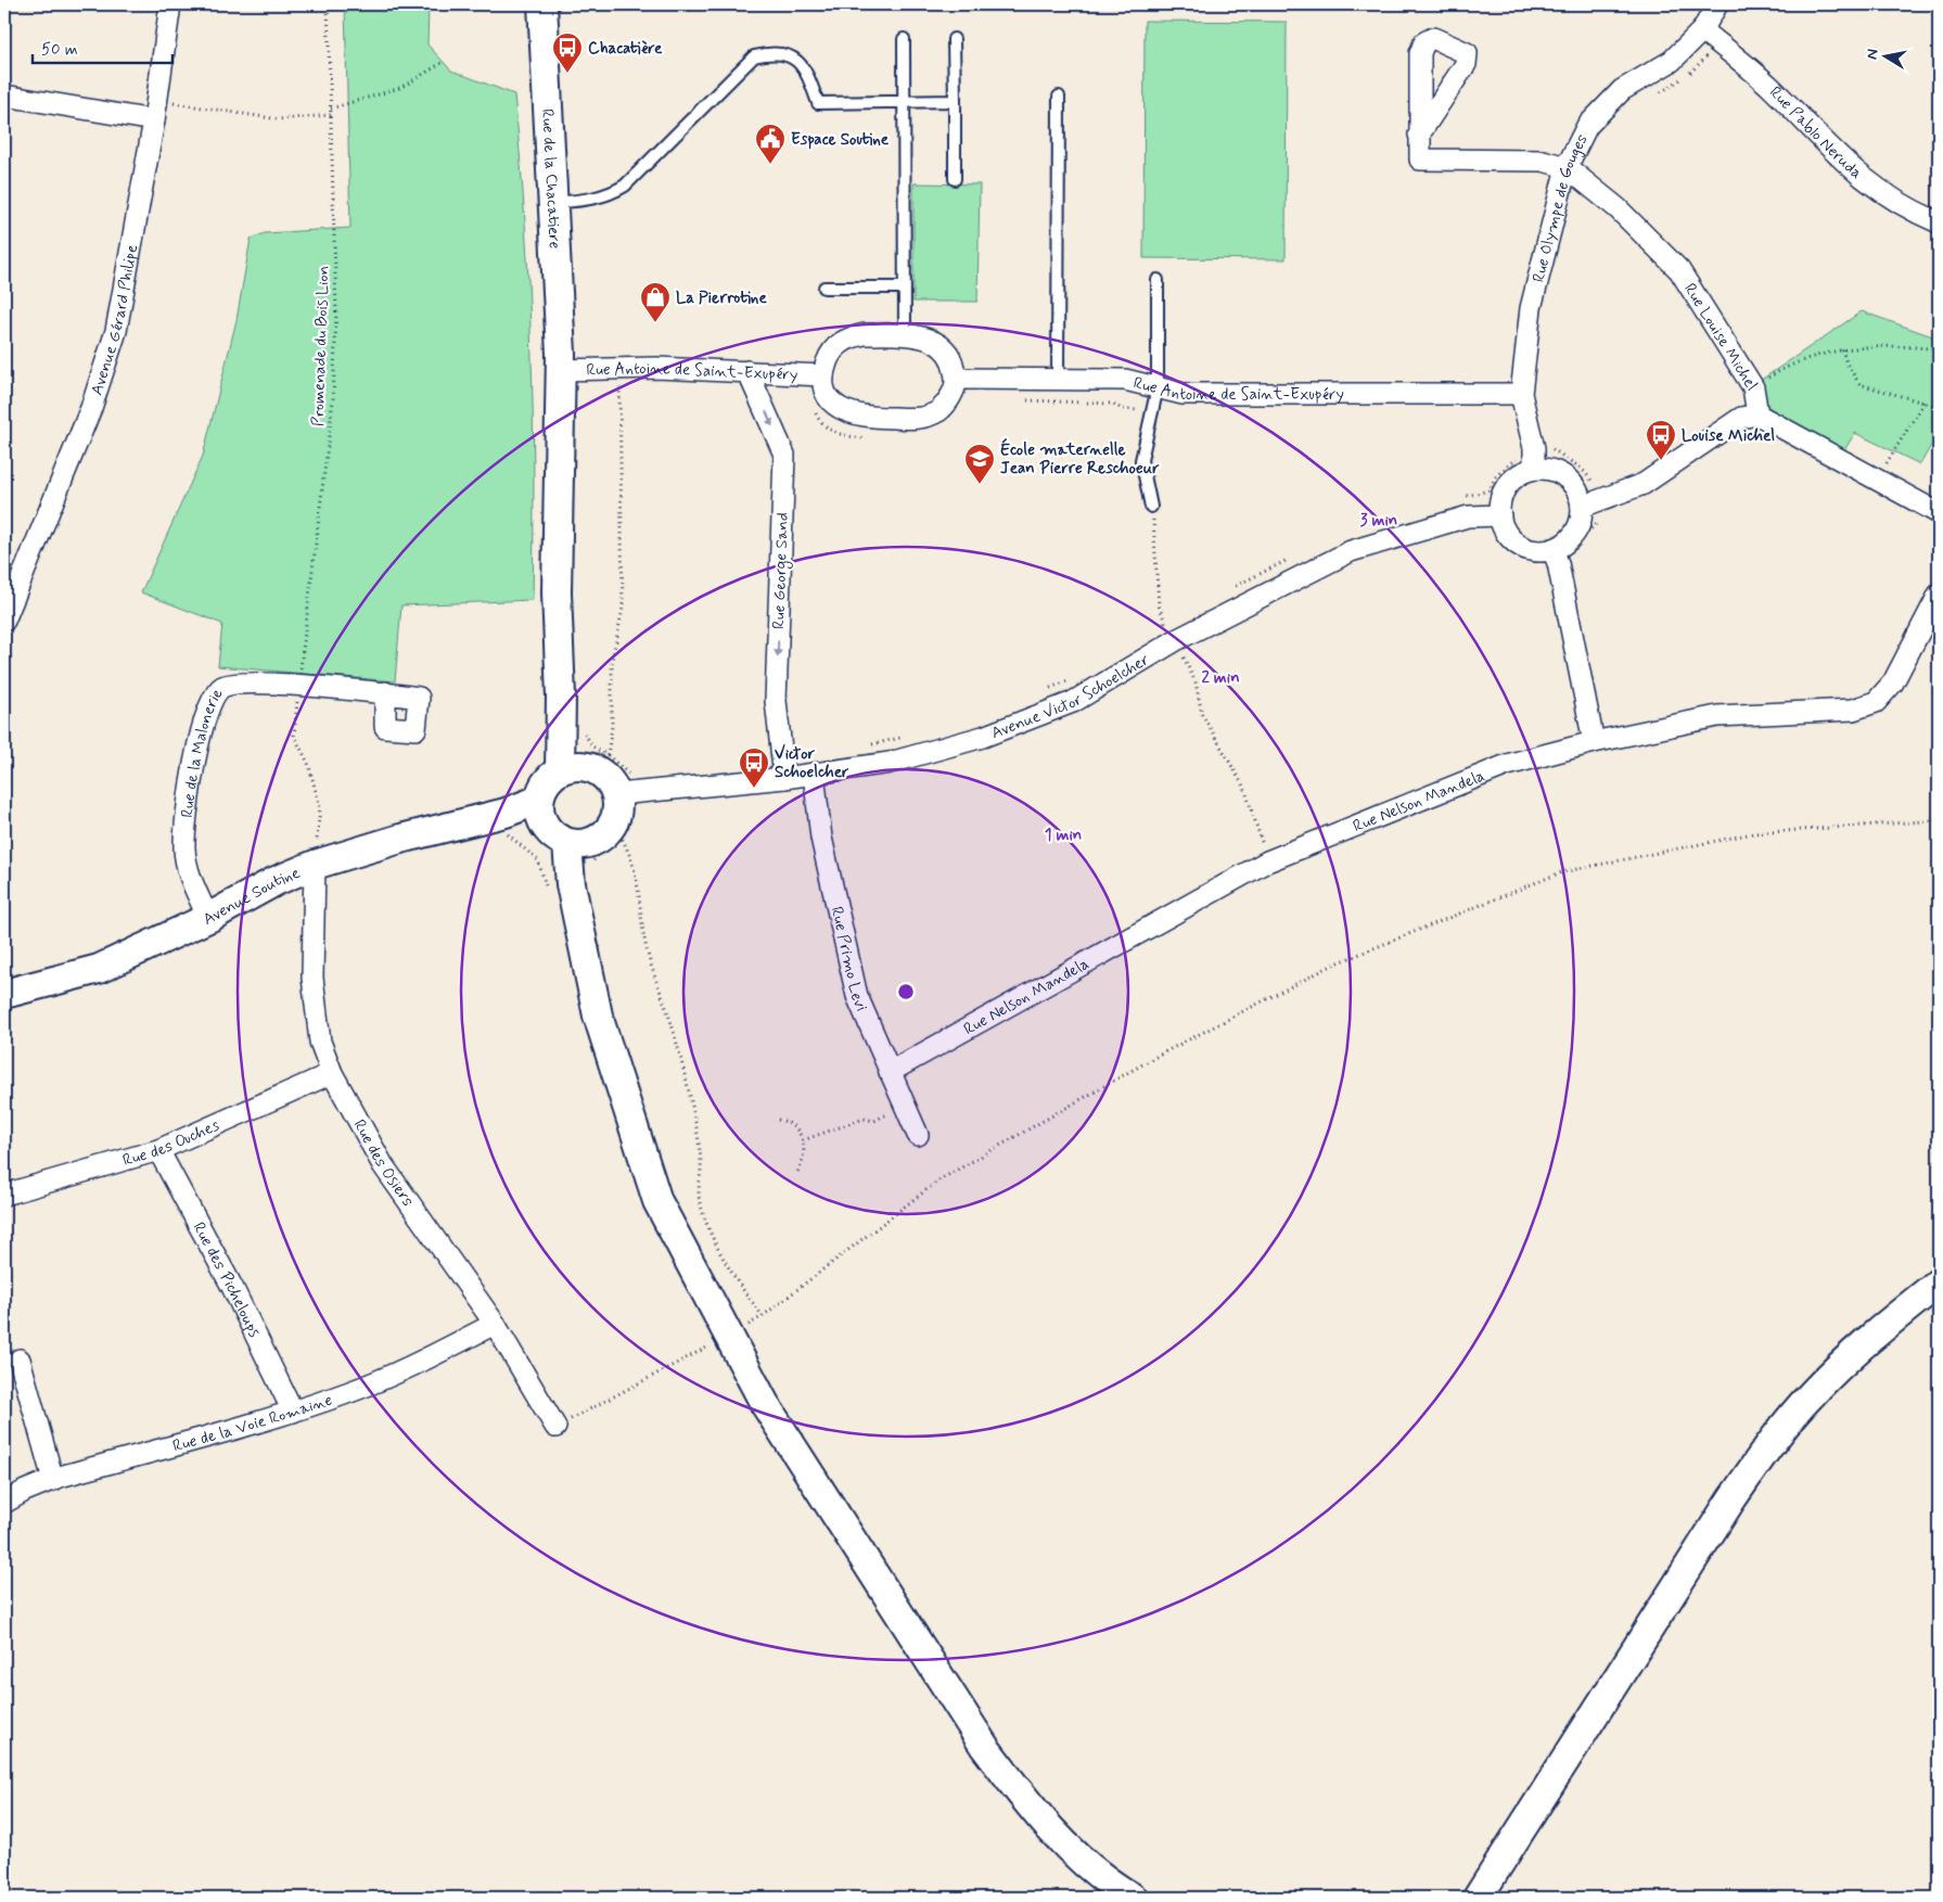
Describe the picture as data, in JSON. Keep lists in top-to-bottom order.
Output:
{
  "streets": {
    "street": [
      "Rue Pablo Neruda",
      "Rue de la Chacatiere",
      "Rue Olympe de Gouges",
      "Avenue Gérard Philipe",
      "Rue Louise Michel",
      "Rue Antoine de Saint-Exupéry",
      "Rue George Sand",
      "Avenue Victor Schoelcher",
      "Rue de la Malonerie",
      "Rue Nelson Mandela",
      "Avenue Soutine",
      "Rue Primo Levi",
      "Rue des Ouches",
      "Rue des Osiers",
      "Rue des Picheloups",
      "Rue de la Voie Romaine"
    ],
    "path": ["Promenade du Bois Lion"]
  },
  "crossings": [
    ["Rue Pablo Neruda", "Rue Olympe de Gouges"],
    ["Rue de la Chacatiere", "Rue Antoine de Saint-Exupéry"],
    ["Rue de la Chacatiere", "Avenue Victor Schoelcher"],
    ["Rue de la Chacatiere", "Avenue Soutine"],
    ["Rue Olympe de Gouges", "Rue Louise Michel"],
    ["Rue Olympe de Gouges", "Rue Antoine de Saint-Exupéry"],
    ["Rue Olympe de Gouges", "Avenue Victor Schoelcher"],
    ["Promenade du Bois Lion", "Rue de la Malonerie"],
    ["Promenade du Bois Lion", "Avenue Soutine"],
    ["Promenade du Bois Lion", "Rue des Osiers"],
    ["Rue Antoine de Saint-Exupéry", "Rue George Sand"],
    ["Rue George Sand", "Avenue Victor Schoelcher"],
    ["Avenue Victor Schoelcher", "Avenue Soutine"],
    ["Avenue Victor Schoelcher", "Rue Primo Levi"],
    ["Rue de la Malonerie", "Avenue Soutine"],
    ["Rue Nelson Mandela", "Rue Primo Levi"],
    ["Avenue Soutine", "Rue des Osiers"],
    ["Rue des Ouches", "Rue des Osiers"],
    ["Rue des Ouches", "Rue des Picheloups"],
    ["Rue des Osiers", "Rue de la Voie Romaine"],
    ["Rue des Picheloups", "Rue de la Voie Romaine"]
  ],
  "one_way": ["Rue George Sand"],
  "places": {
    "bus stop": ["Chacatière", "Louise Michel", "Victor Schoelcher"],
    "public building": ["Espace Soutine"],
    "shop": ["La Pierrotine"],
    "school or university": ["École maternelle Jean Pierre Reschoeur"]
  },
  "scale_bar": "50 m",
  "north": "left",
  "rings": ["3 min", "2 min", "1 min"]
}
